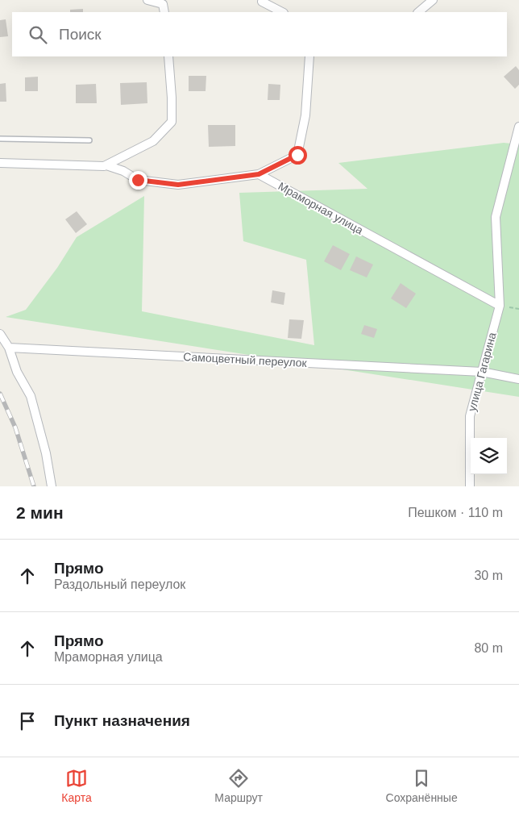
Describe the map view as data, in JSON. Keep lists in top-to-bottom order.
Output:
{
  "streets": {
    "street": ["Мраморная улица", "Самоцветный переулок", "улица Гагарина"]
  },
  "crossings": [
    ["Мраморная улица", "улица Гагарина"],
    ["Самоцветный переулок", "улица Гагарина"]
  ],
  "page": {
    "search": "Поиск",
    "heading": ["2 мин", "Пешком · 110 m"],
    "list": [
      ["Прямо", "Раздольный переулок", "30 m"],
      ["Прямо", "Мраморная улица", "80 m"],
      "Пункт назначения"
    ],
    "nav": ["Карта", "Маршрут", "Сохранённые"]
  }
}
